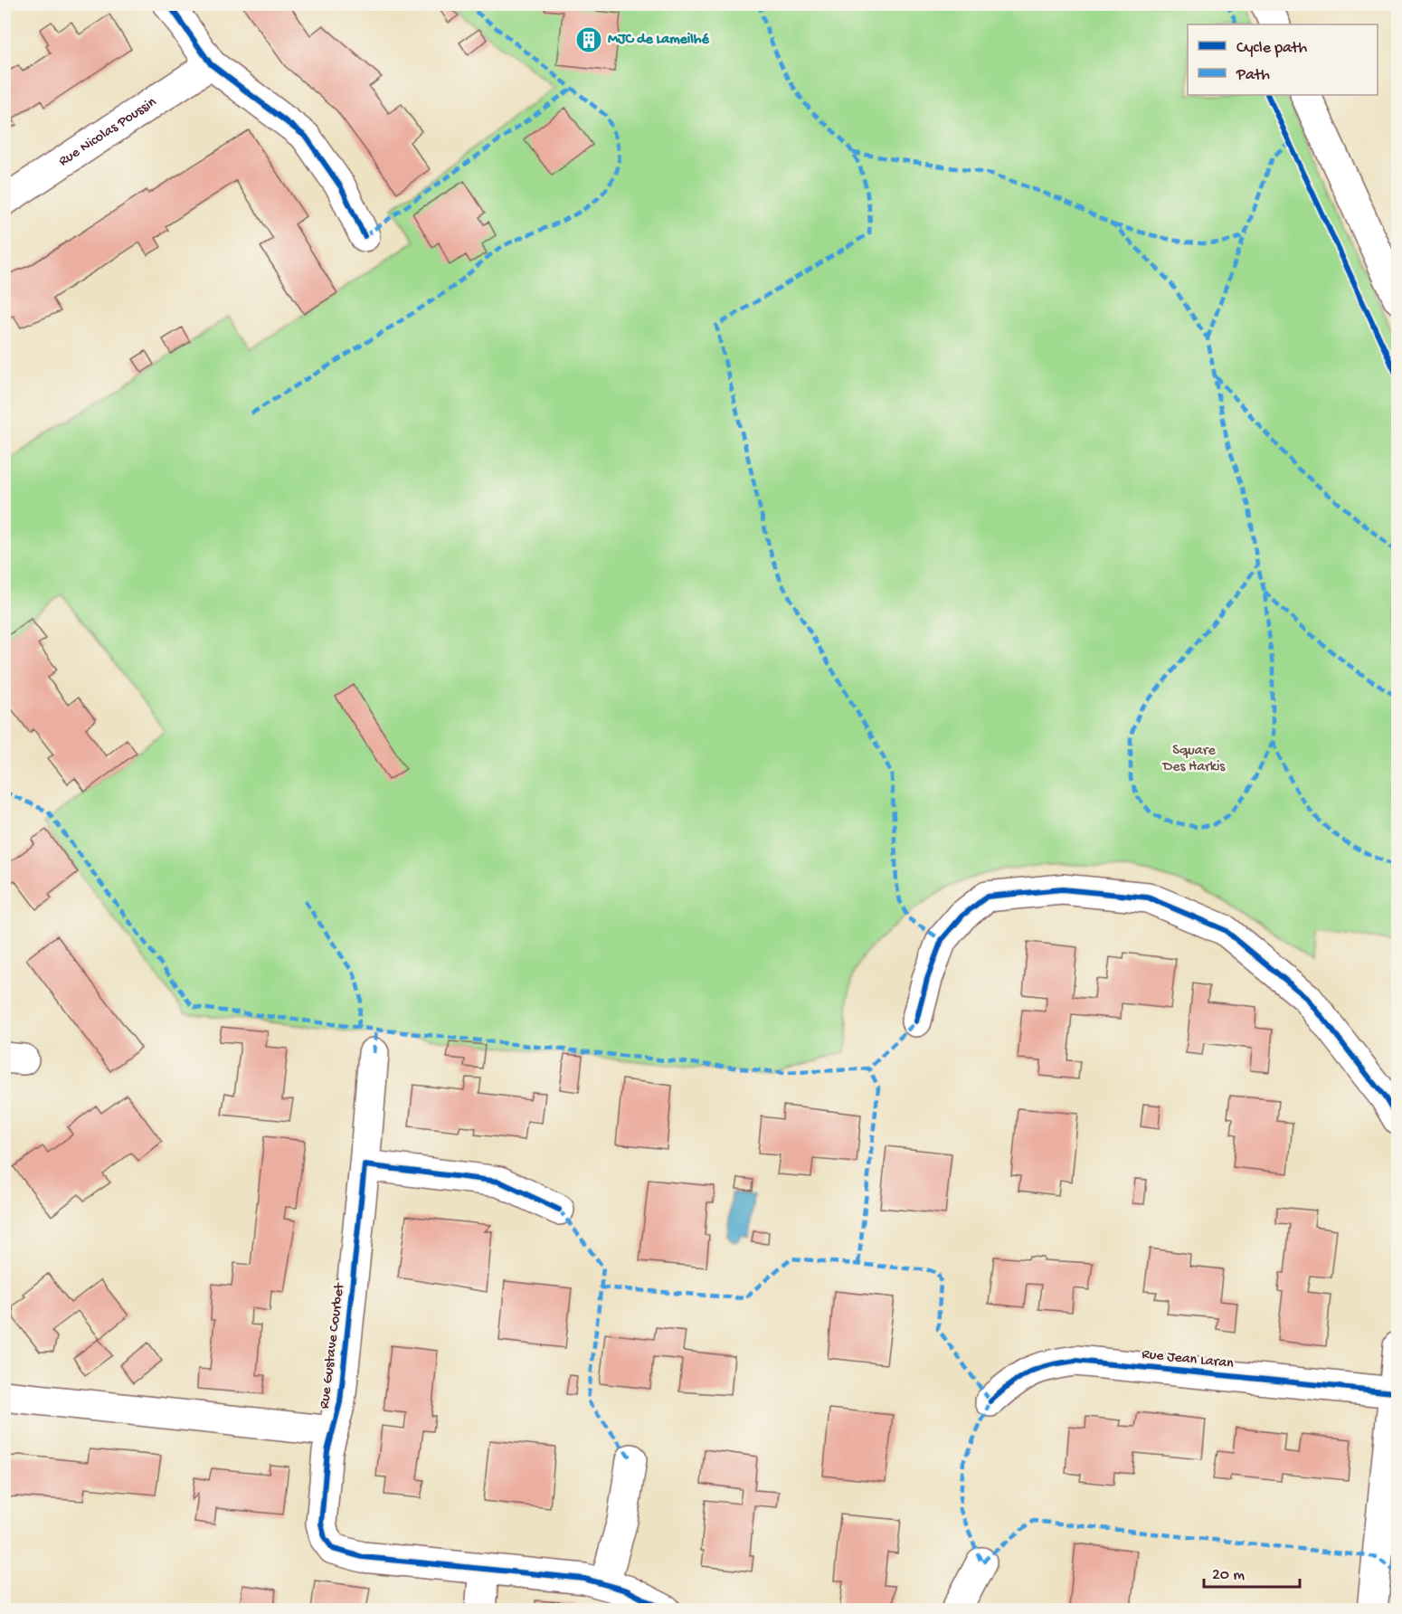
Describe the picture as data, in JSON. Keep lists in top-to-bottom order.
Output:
{
  "streets": {
    "street": ["Rue Nicolas Poussin", "Rue Gustave Courbet", "Rue Jean Laran"]
  },
  "parks": ["Square Des Harkis"],
  "places": {
    "building": ["MJC de Lameilhé"]
  },
  "legend": ["Cycle path", "Path"],
  "scale_bar": "20 m"
}
